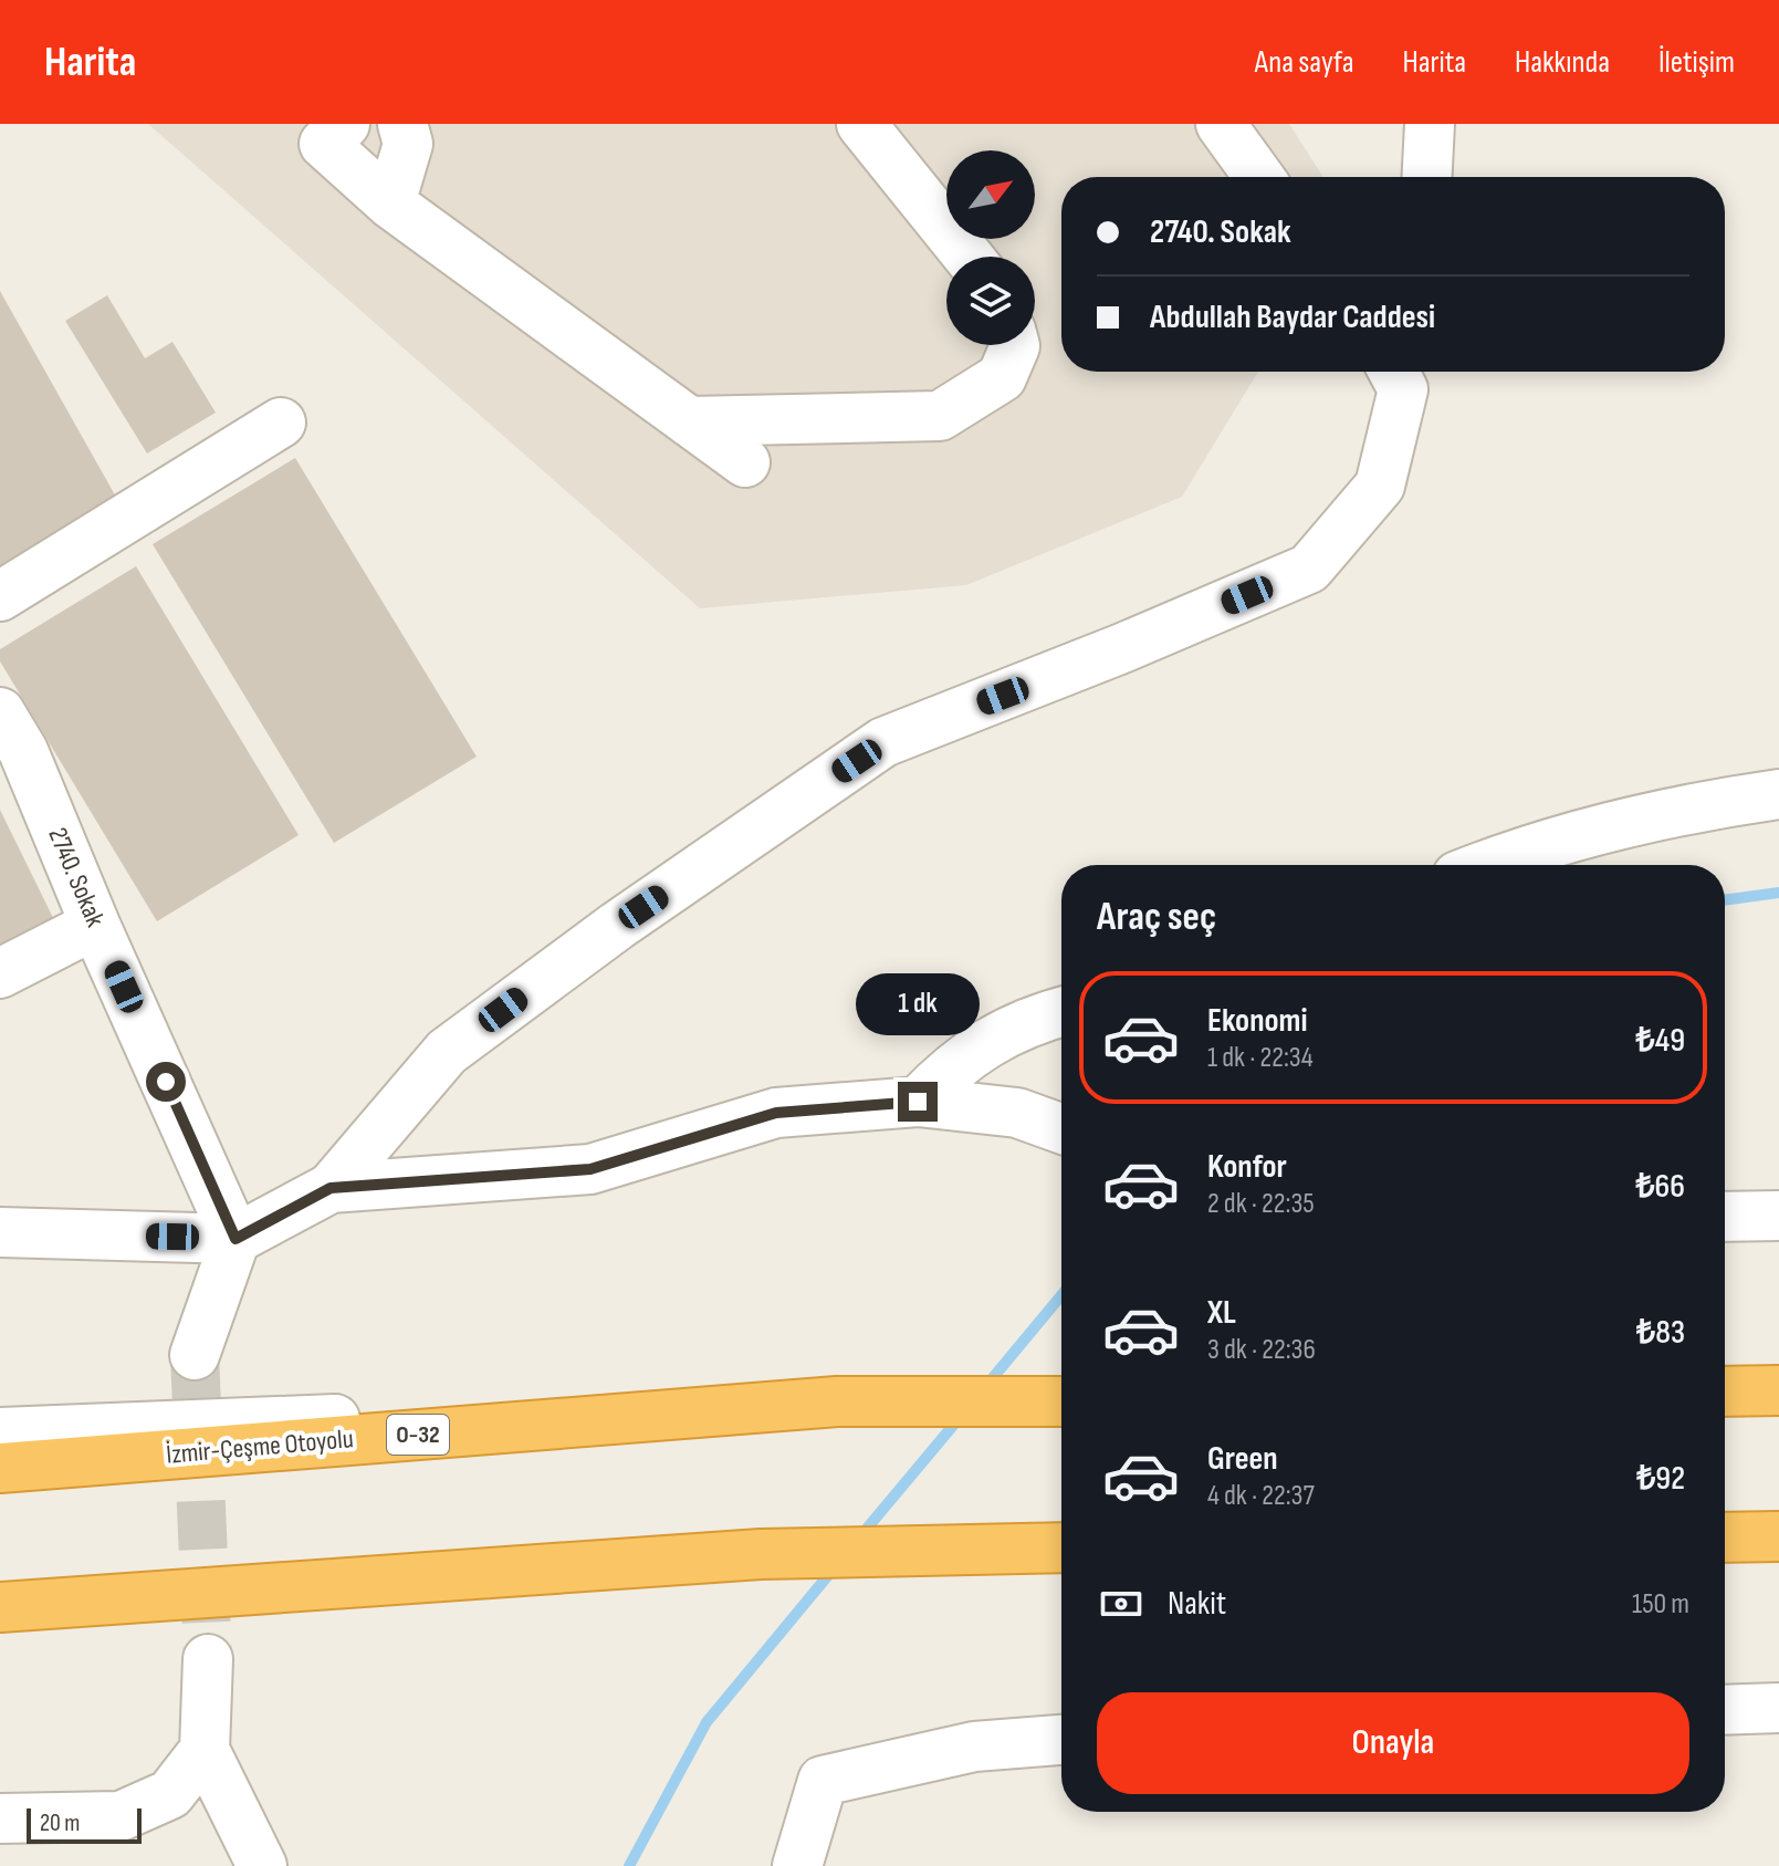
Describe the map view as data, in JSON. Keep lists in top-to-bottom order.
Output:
{
  "streets": {
    "highway": ["O-32", "İzmir-Çeşme Otoyolu"],
    "street": ["2740. Sokak"]
  },
  "crossings": [
    ["O-32", "İzmir-Çeşme Otoyolu"]
  ],
  "scale_bar": "20 m",
  "north": "top right",
  "page": {
    "header": "Harita",
    "nav": [
      "Ana sayfa",
      "Harita",
      "Hakkında",
      "İletişim"
    ],
    "banner": ["2740. Sokak", "Abdullah Baydar Caddesi"],
    "heading": "Araç seç",
    "list": [
      {
        "name": "Ekonomi",
        "note": "1 dk · 22:34",
        "value": "₺49"
      },
      {
        "name": "Konfor",
        "note": "2 dk · 22:35",
        "value": "₺66"
      },
      {
        "name": "XL",
        "note": "3 dk · 22:36",
        "value": "₺83"
      },
      {
        "name": "Green",
        "note": "4 dk · 22:37",
        "value": "₺92"
      }
    ],
    "bubble": "1 dk",
    "pay": ["Nakit", "150 m"],
    "buttons": "Onayla",
    "scale": "20 m"
  }
}
